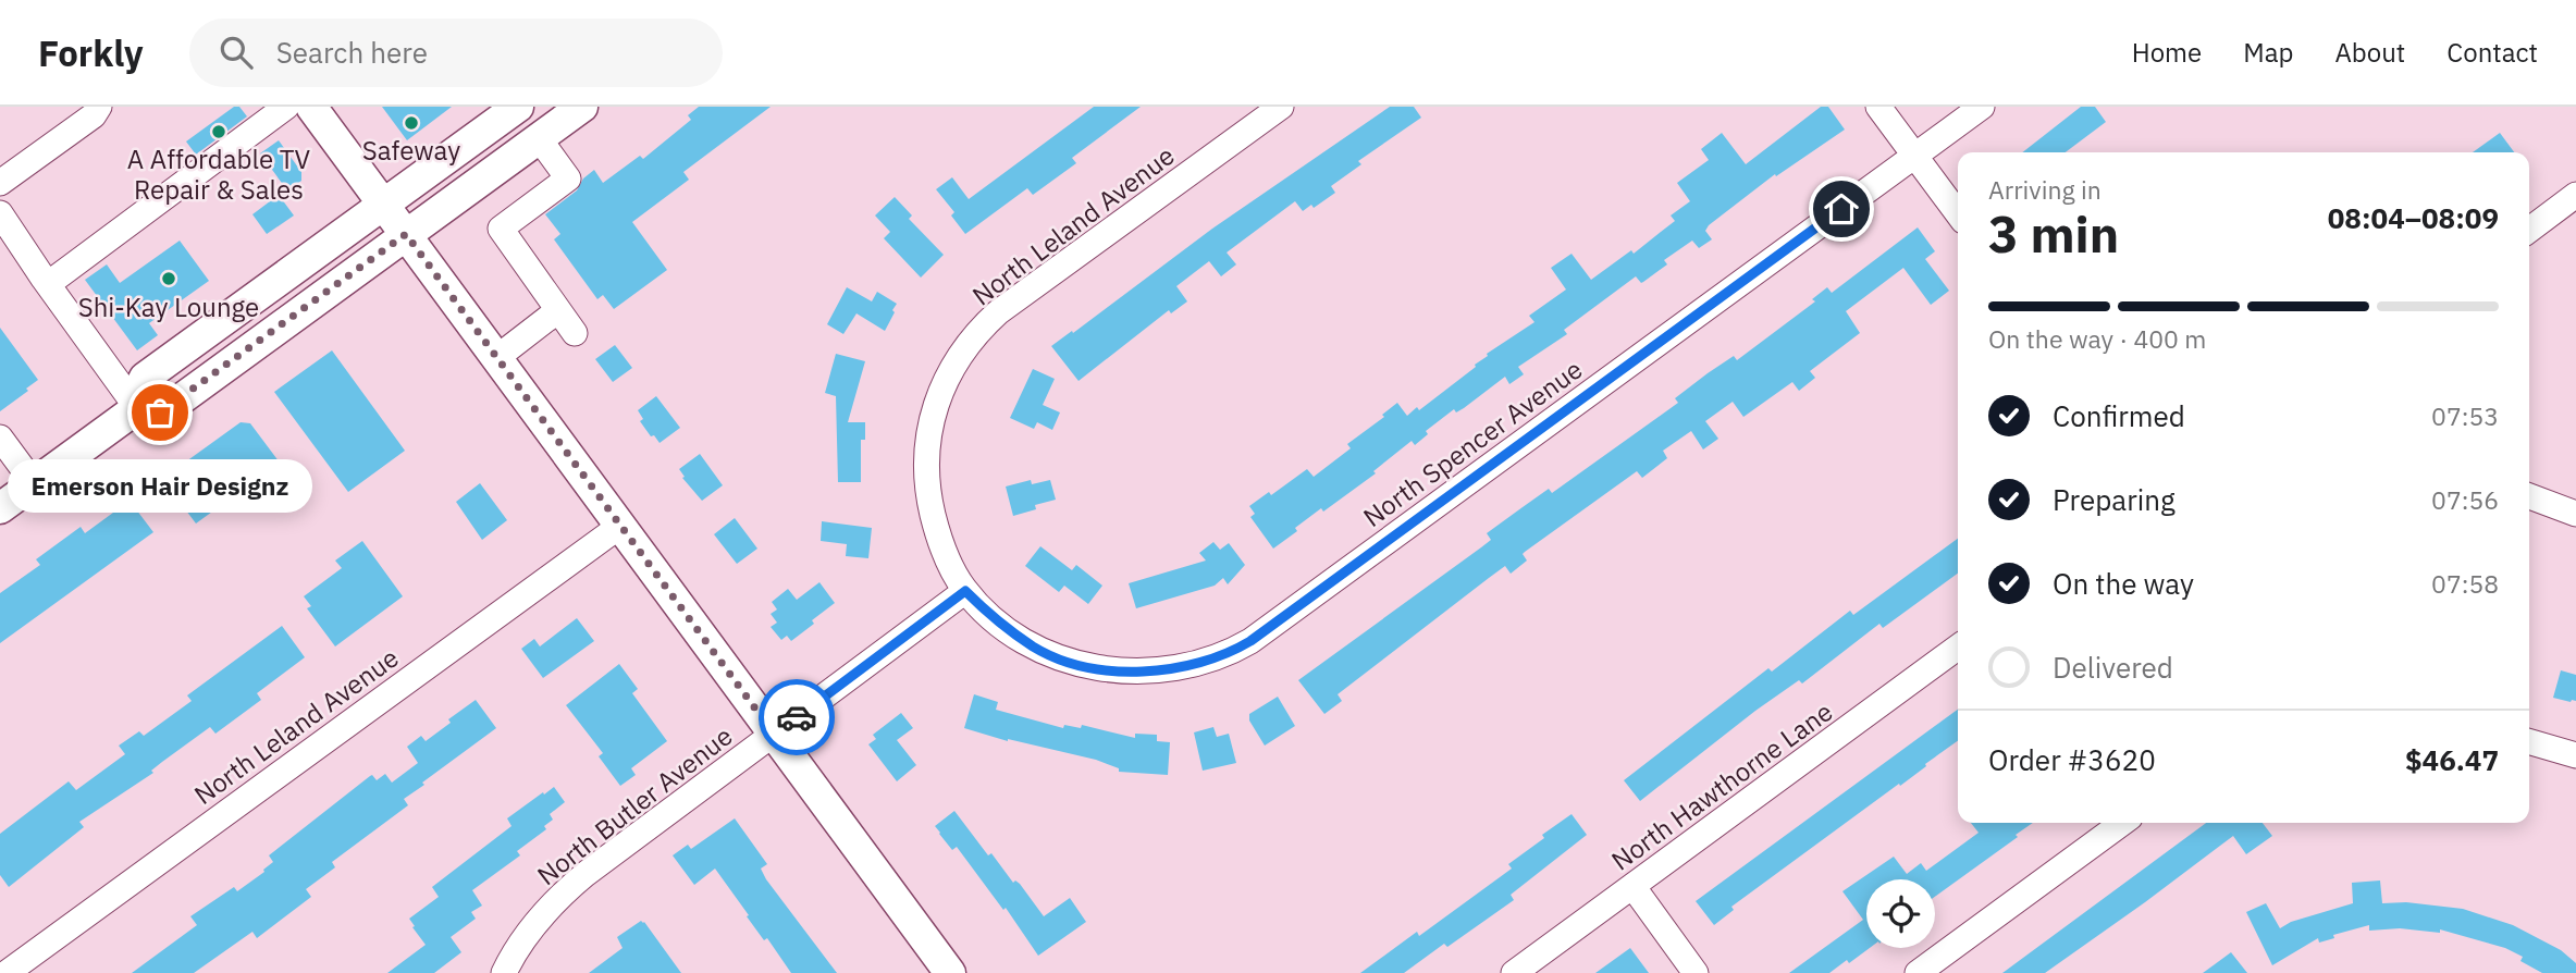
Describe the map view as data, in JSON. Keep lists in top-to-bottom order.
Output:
{
  "streets": {
    "street": [
      "North Leland Avenue",
      "North Spencer Avenue",
      "North Hawthorne Lane",
      "North Butler Avenue"
    ]
  },
  "crossings": [
    ["North Leland Avenue", "North Spencer Avenue"],
    ["North Leland Avenue", "North Butler Avenue"],
    ["North Spencer Avenue", "North Butler Avenue"]
  ],
  "places": [
    "Safeway",
    "A Affordable TV Repair & Sales",
    "Shi-Kay Lounge",
    "Emerson Hair Designz"
  ],
  "page": {
    "header": "Forkly",
    "search": "Search here",
    "nav": [
      "Home",
      "Map",
      "About",
      "Contact"
    ],
    "heading": ["3 min", "Arriving in", "08:04–08:09"],
    "panel": ["Order #3620", "$46.47"],
    "bar": "On the way · 400 m",
    "list": [
      ["Confirmed", "07:53"],
      ["Preparing", "07:56"],
      ["On the way", "07:58"],
      "Delivered"
    ],
    "bubble": "Emerson Hair Designz"
  }
}
